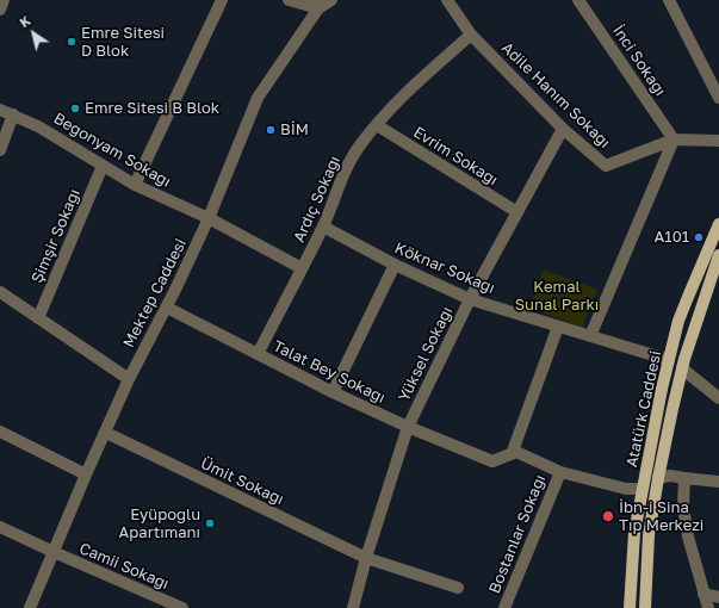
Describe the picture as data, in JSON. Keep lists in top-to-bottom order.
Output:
{
  "streets": {
    "main road": ["Atatürk Caddesi"],
    "street": [
      "İnci Sokağı",
      "Adile Hanım Sokağı",
      "Begonyam Sokağı",
      "Evrim Sokağı",
      "Ardıç Sokağı",
      "Şimşir Sokağı",
      "Köknar Sokağı",
      "Mektep Caddesi",
      "Yüksel Sokağı",
      "Talat Bey Sokağı",
      "Ümit Sokağı",
      "Bostanlar Sokağı",
      "Camii Sokağı"
    ]
  },
  "crossings": [
    ["İnci Sokağı", "Adile Hanım Sokağı"],
    ["Adile Hanım Sokağı", "Ardıç Sokağı"],
    ["Adile Hanım Sokağı", "Yüksel Sokağı"],
    ["Begonyam Sokağı", "Ardıç Sokağı"],
    ["Begonyam Sokağı", "Şimşir Sokağı"],
    ["Begonyam Sokağı", "Mektep Caddesi"],
    ["Evrim Sokağı", "Ardıç Sokağı"],
    ["Evrim Sokağı", "Yüksel Sokağı"],
    ["Ardıç Sokağı", "Köknar Sokağı"],
    ["Ardıç Sokağı", "Talat Bey Sokağı"],
    ["Köknar Sokağı", "Yüksel Sokağı"],
    ["Köknar Sokağı", "Atatürk Caddesi"],
    ["Mektep Caddesi", "Talat Bey Sokağı"],
    ["Mektep Caddesi", "Ümit Sokağı"],
    ["Mektep Caddesi", "Camii Sokağı"],
    ["Yüksel Sokağı", "Talat Bey Sokağı"],
    ["Yüksel Sokağı", "Ümit Sokağı"],
    ["Talat Bey Sokağı", "Atatürk Caddesi"],
    ["Talat Bey Sokağı", "Bostanlar Sokağı"]
  ],
  "parks": ["Kemal Sunal Parkı"],
  "places": [
    "Emre Sitesi D Blok",
    "Emre Sitesi B Blok",
    "BİM",
    "A101",
    "İbn-i Sina Tıp Merkezi",
    "Eyüpoğlu Apartımanı"
  ],
  "north": "top left"
}
